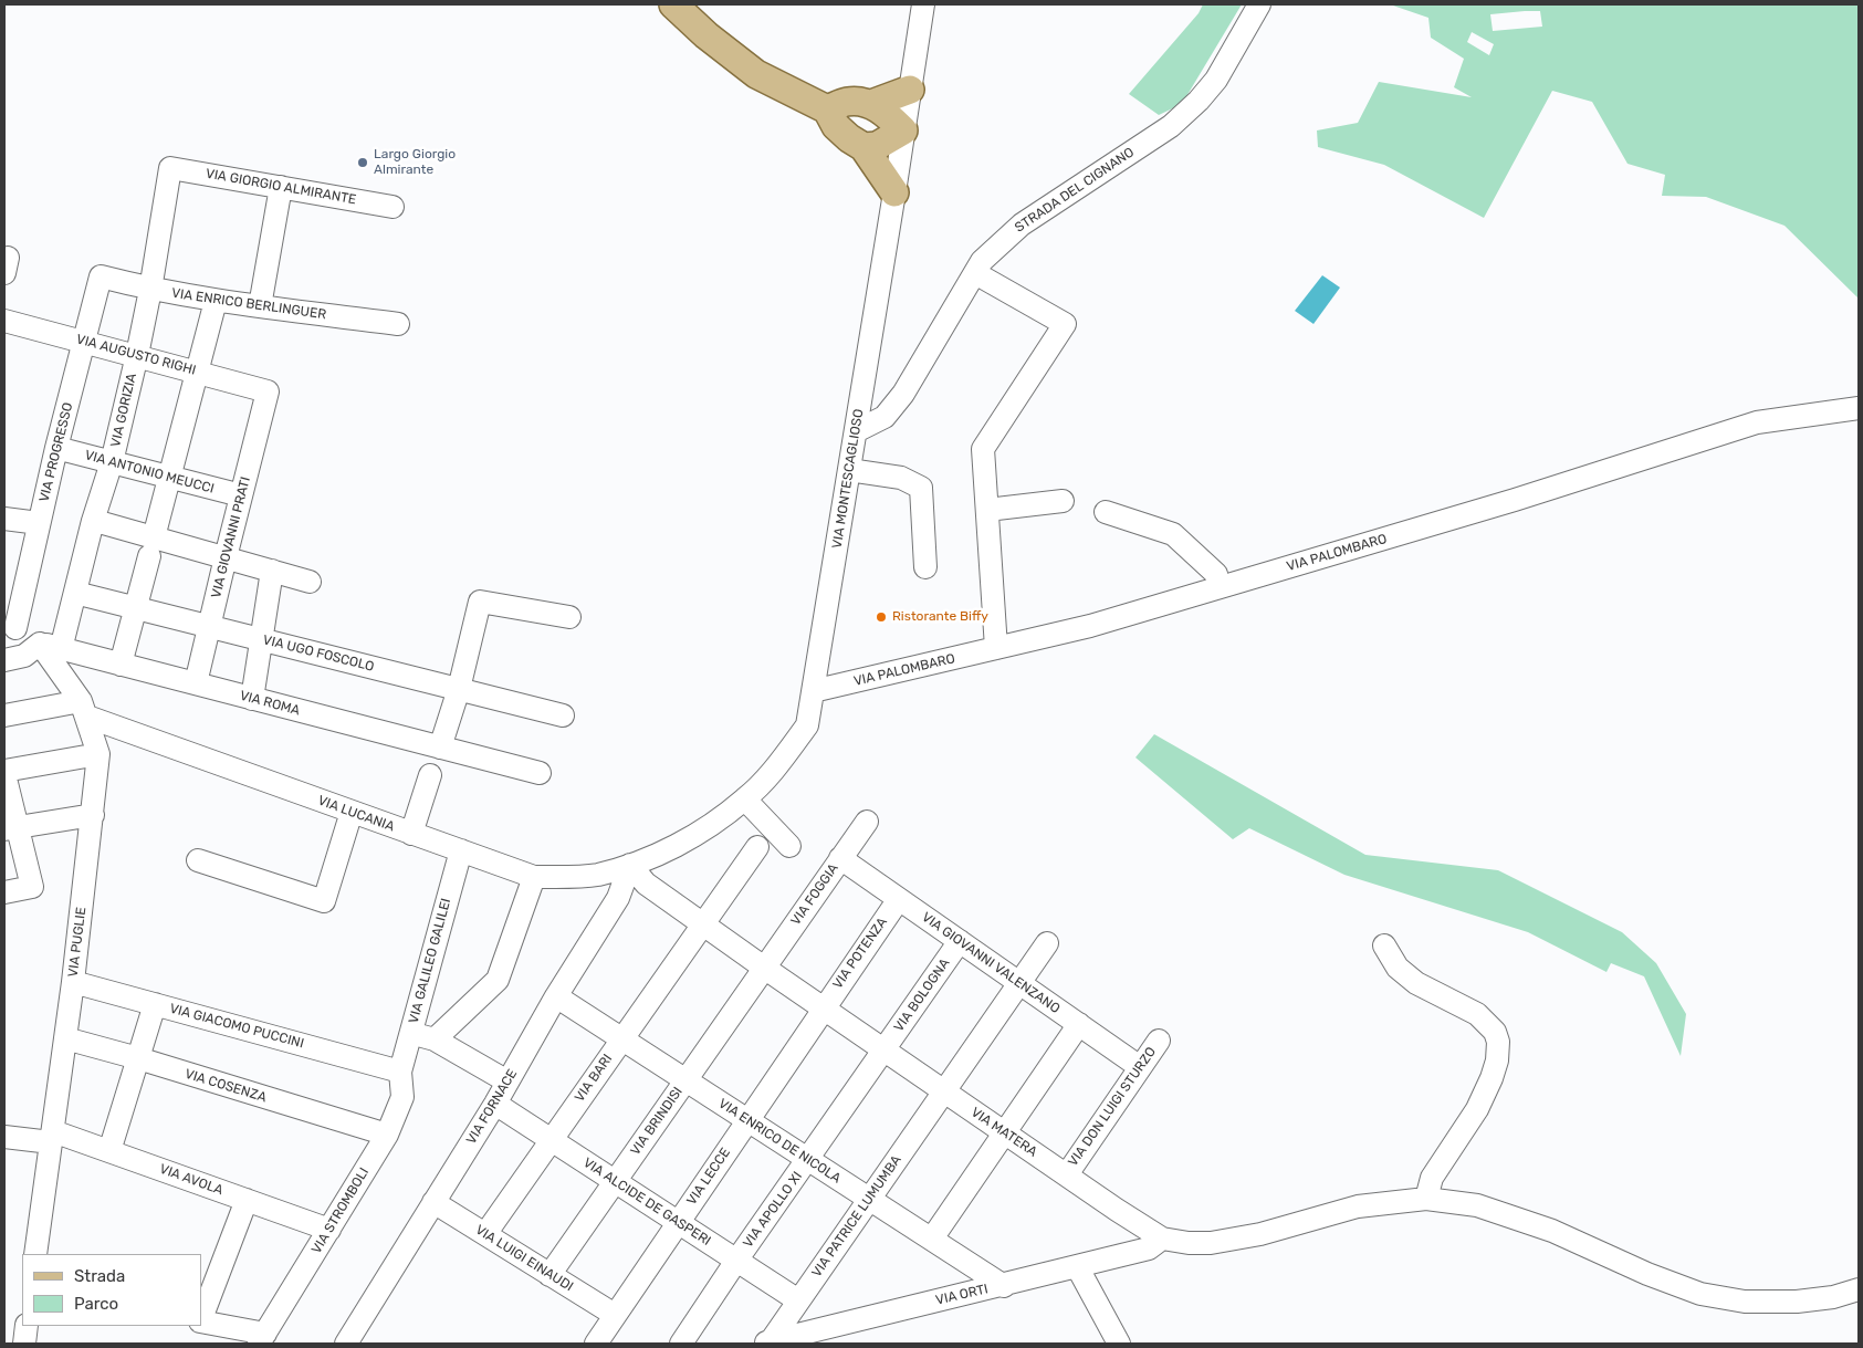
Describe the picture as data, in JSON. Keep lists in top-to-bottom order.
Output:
{
  "streets": {
    "street": [
      "VIA GIORGIO ALMIRANTE",
      "STRADA DEL CIGNANO",
      "VIA ENRICO BERLINGUER",
      "VIA AUGUSTO RIGHI",
      "VIA GORIZIA",
      "VIA PROGRESSO",
      "VIA ANTONIO MEUCCI",
      "VIA MONTESCAGLIOSO",
      "VIA GIOVANNI PRATI",
      "VIA PALOMBARO",
      "VIA UGO FOSCOLO",
      "VIA ROMA",
      "VIA LUCANIA",
      "VIA FOGGIA",
      "VIA PUGLIE",
      "VIA POTENZA",
      "VIA GALILEO GALILEI",
      "VIA GIOVANNI VALENZANO",
      "VIA BOLOGNA",
      "VIA GIACOMO PUCCINI",
      "VIA BARI",
      "VIA COSENZA",
      "VIA FORNACE",
      "VIA DON LUIGI STURZO",
      "VIA BRINDISI",
      "VIA MATERA",
      "VIA ENRICO DE NICOLA",
      "VIA LECCE",
      "VIA AVOLA",
      "VIA ALCIDE DE GASPERI",
      "VIA APOLLO XI",
      "VIA STROMBOLI",
      "VIA PATRICE LUMUMBA",
      "VIA LUIGI EINAUDI",
      "VIA ORTI"
    ]
  },
  "crossings": [
    ["VIA GIORGIO ALMIRANTE", "VIA GORIZIA"],
    ["STRADA DEL CIGNANO", "VIA MONTESCAGLIOSO"],
    ["VIA ENRICO BERLINGUER", "VIA GORIZIA"],
    ["VIA ENRICO BERLINGUER", "VIA PROGRESSO"],
    ["VIA AUGUSTO RIGHI", "VIA GORIZIA"],
    ["VIA AUGUSTO RIGHI", "VIA PROGRESSO"],
    ["VIA AUGUSTO RIGHI", "VIA GIOVANNI PRATI"],
    ["VIA GORIZIA", "VIA ANTONIO MEUCCI"],
    ["VIA GORIZIA", "VIA UGO FOSCOLO"],
    ["VIA GORIZIA", "VIA ROMA"],
    ["VIA PROGRESSO", "VIA ANTONIO MEUCCI"],
    ["VIA PROGRESSO", "VIA ROMA"],
    ["VIA ANTONIO MEUCCI", "VIA GIOVANNI PRATI"],
    ["VIA MONTESCAGLIOSO", "VIA PALOMBARO"],
    ["VIA MONTESCAGLIOSO", "VIA LUCANIA"],
    ["VIA MONTESCAGLIOSO", "VIA FORNACE"],
    ["VIA MONTESCAGLIOSO", "VIA MATERA"],
    ["VIA GIOVANNI PRATI", "VIA UGO FOSCOLO"],
    ["VIA GIOVANNI PRATI", "VIA ROMA"],
    ["VIA ROMA", "VIA PUGLIE"],
    ["VIA LUCANIA", "VIA PUGLIE"],
    ["VIA LUCANIA", "VIA GALILEO GALILEI"],
    ["VIA LUCANIA", "VIA FORNACE"],
    ["VIA LUCANIA", "VIA MATERA"],
    ["VIA FOGGIA", "VIA GIOVANNI VALENZANO"],
    ["VIA FOGGIA", "VIA BRINDISI"],
    ["VIA FOGGIA", "VIA MATERA"],
    ["VIA PUGLIE", "VIA GIACOMO PUCCINI"],
    ["VIA PUGLIE", "VIA COSENZA"],
    ["VIA PUGLIE", "VIA AVOLA"],
    ["VIA POTENZA", "VIA GIOVANNI VALENZANO"],
    ["VIA POTENZA", "VIA MATERA"],
    ["VIA POTENZA", "VIA LECCE"],
    ["VIA GALILEO GALILEI", "VIA GIACOMO PUCCINI"],
    ["VIA GALILEO GALILEI", "VIA STROMBOLI"],
    ["VIA GIOVANNI VALENZANO", "VIA BOLOGNA"],
    ["VIA GIOVANNI VALENZANO", "VIA DON LUIGI STURZO"],
    ["VIA GIOVANNI VALENZANO", "VIA PATRICE LUMUMBA"],
    ["VIA BOLOGNA", "VIA MATERA"],
    ["VIA BOLOGNA", "VIA APOLLO XI"],
    ["VIA GIACOMO PUCCINI", "VIA STROMBOLI"],
    ["VIA BARI", "VIA MATERA"],
    ["VIA BARI", "VIA ENRICO DE NICOLA"],
    ["VIA BARI", "VIA ALCIDE DE GASPERI"],
    ["VIA BARI", "VIA LUIGI EINAUDI"],
    ["VIA COSENZA", "VIA STROMBOLI"],
    ["VIA FORNACE", "VIA MATERA"],
    ["VIA FORNACE", "VIA ENRICO DE NICOLA"],
    ["VIA FORNACE", "VIA ALCIDE DE GASPERI"],
    ["VIA FORNACE", "VIA LUIGI EINAUDI"],
    ["VIA DON LUIGI STURZO", "VIA MATERA"],
    ["VIA BRINDISI", "VIA MATERA"],
    ["VIA BRINDISI", "VIA ENRICO DE NICOLA"],
    ["VIA BRINDISI", "VIA ALCIDE DE GASPERI"],
    ["VIA BRINDISI", "VIA LUIGI EINAUDI"],
    ["VIA MATERA", "VIA LECCE"],
    ["VIA MATERA", "VIA APOLLO XI"],
    ["VIA MATERA", "VIA PATRICE LUMUMBA"],
    ["VIA MATERA", "VIA ORTI"],
    ["VIA ENRICO DE NICOLA", "VIA LECCE"],
    ["VIA ENRICO DE NICOLA", "VIA APOLLO XI"],
    ["VIA ENRICO DE NICOLA", "VIA PATRICE LUMUMBA"],
    ["VIA ENRICO DE NICOLA", "VIA ORTI"],
    ["VIA LECCE", "VIA ALCIDE DE GASPERI"],
    ["VIA LECCE", "VIA LUIGI EINAUDI"],
    ["VIA AVOLA", "VIA STROMBOLI"],
    ["VIA ALCIDE DE GASPERI", "VIA APOLLO XI"],
    ["VIA ALCIDE DE GASPERI", "VIA PATRICE LUMUMBA"],
    ["VIA PATRICE LUMUMBA", "VIA ORTI"]
  ],
  "places": ["Largo Giorgio Almirante", "Ristorante Biffy"],
  "legend": ["Strada", "Parco"]
}
